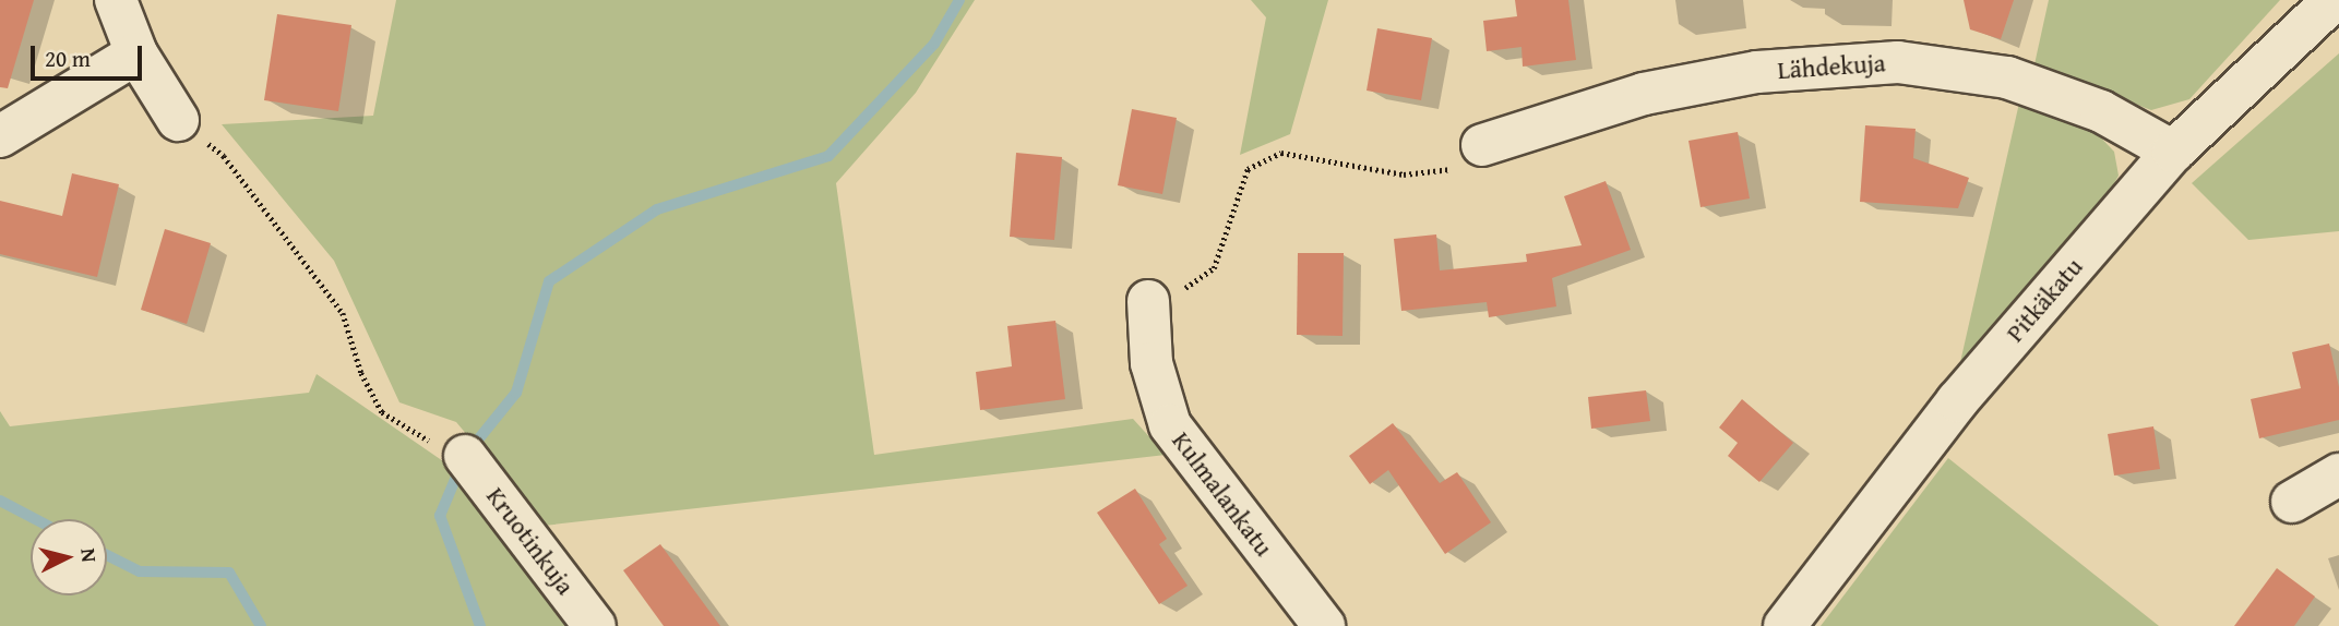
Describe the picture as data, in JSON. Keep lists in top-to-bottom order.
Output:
{
  "streets": {
    "street": [
      "Lähdekuja",
      "Pitkäkatu",
      "Kulmalankatu",
      "Kruotinkuja"
    ]
  },
  "crossings": [
    ["Lähdekuja", "Pitkäkatu"]
  ],
  "scale_bar": "20 m",
  "north": "right"
}
